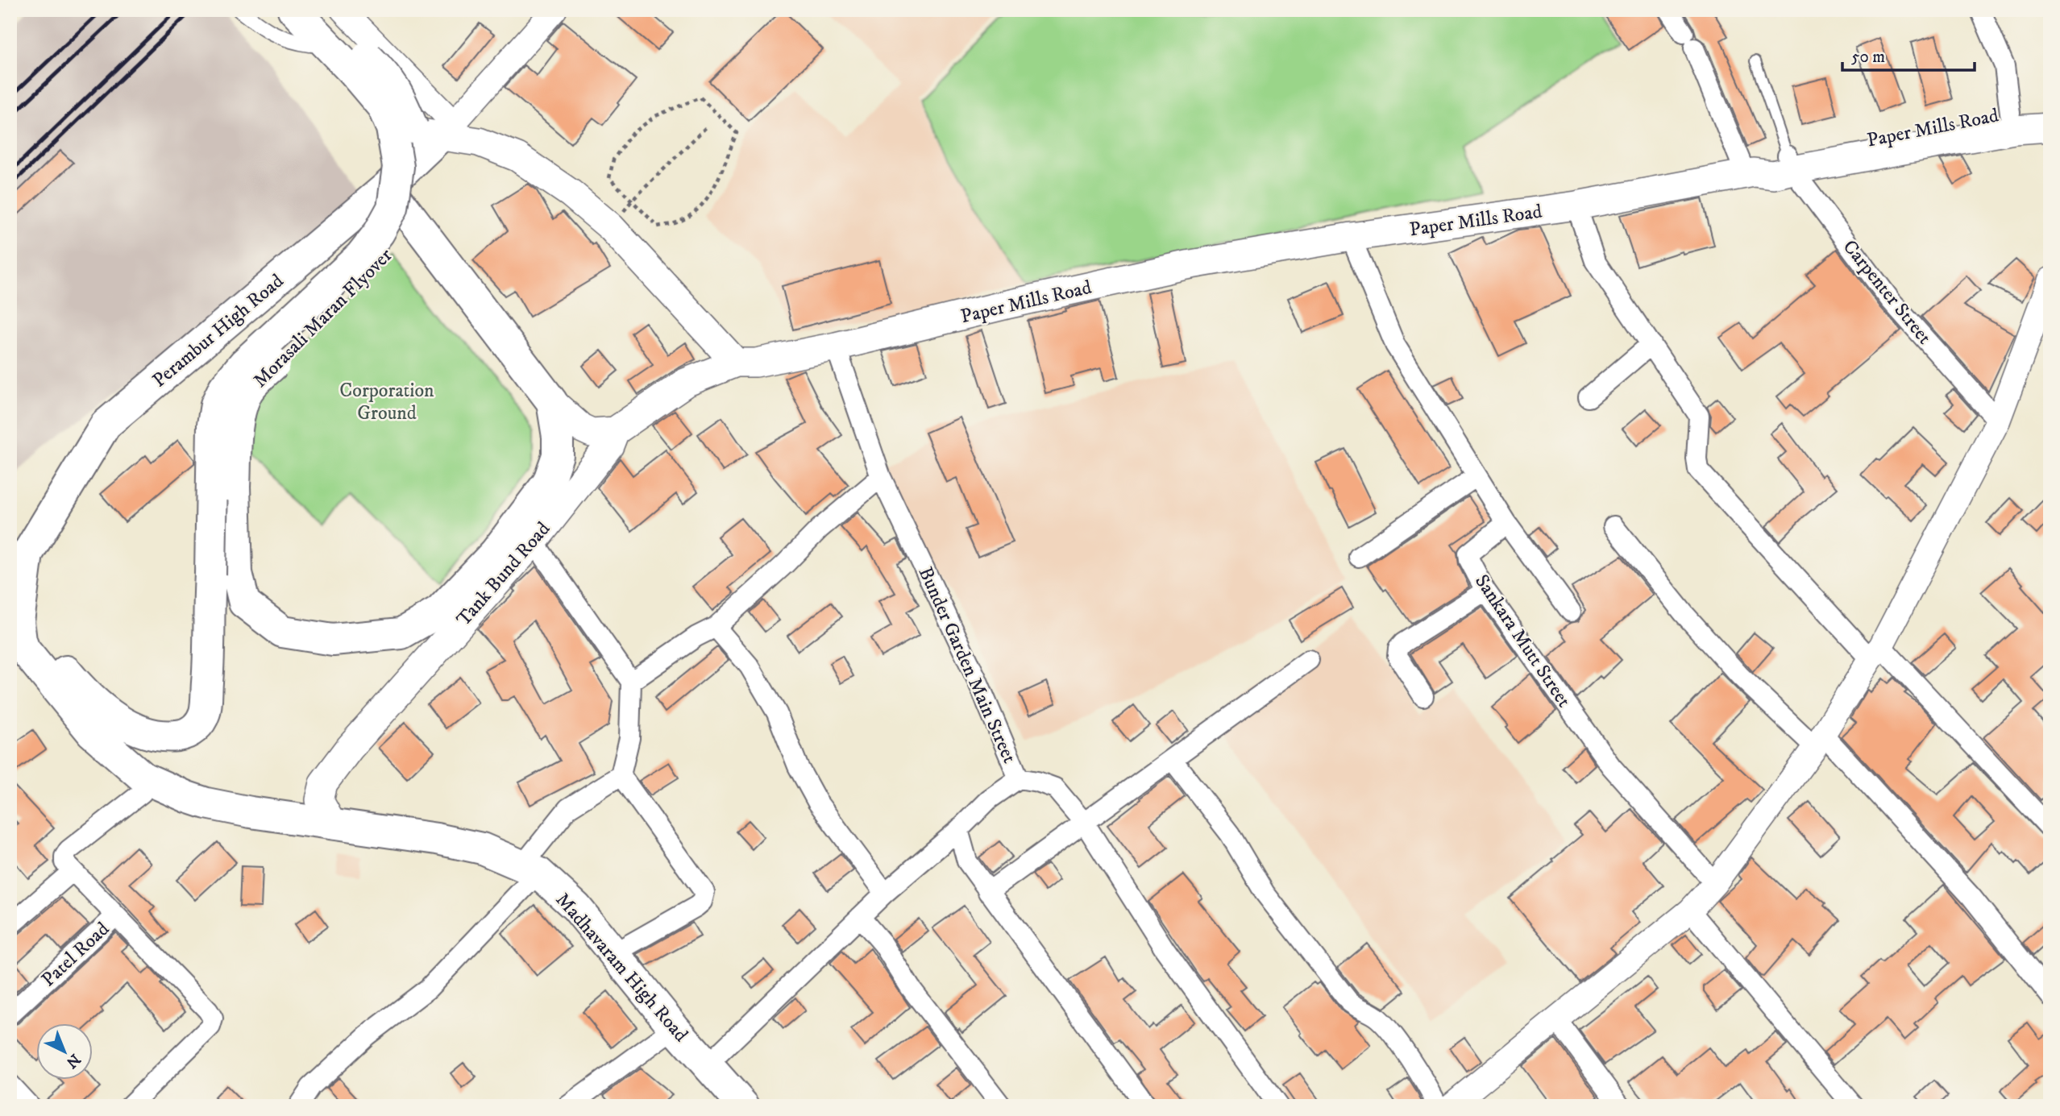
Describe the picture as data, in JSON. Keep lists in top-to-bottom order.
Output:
{
  "streets": {
    "main road": [
      "Paper Mills Road",
      "Morasali Maran Flyover",
      "Perambur High Road",
      "Tank Bund Road",
      "Madhavaram High Road"
    ],
    "street": [
      "Carpenter Street",
      "Sankara Mutt Street",
      "Bunder Garden Main Street",
      "Patel Road"
    ]
  },
  "crossings": [
    ["Paper Mills Road", "Carpenter Street"],
    ["Paper Mills Road", "Tank Bund Road"],
    ["Paper Mills Road", "Bunder Garden Main Street"],
    ["Morasali Maran Flyover", "Perambur High Road"],
    ["Tank Bund Road", "Madhavaram High Road"],
    ["Bunder Garden Main Street", "Madhavaram High Road"]
  ],
  "parks": ["Corporation Ground"],
  "scale_bar": "50 m",
  "north": "bottom right"
}
